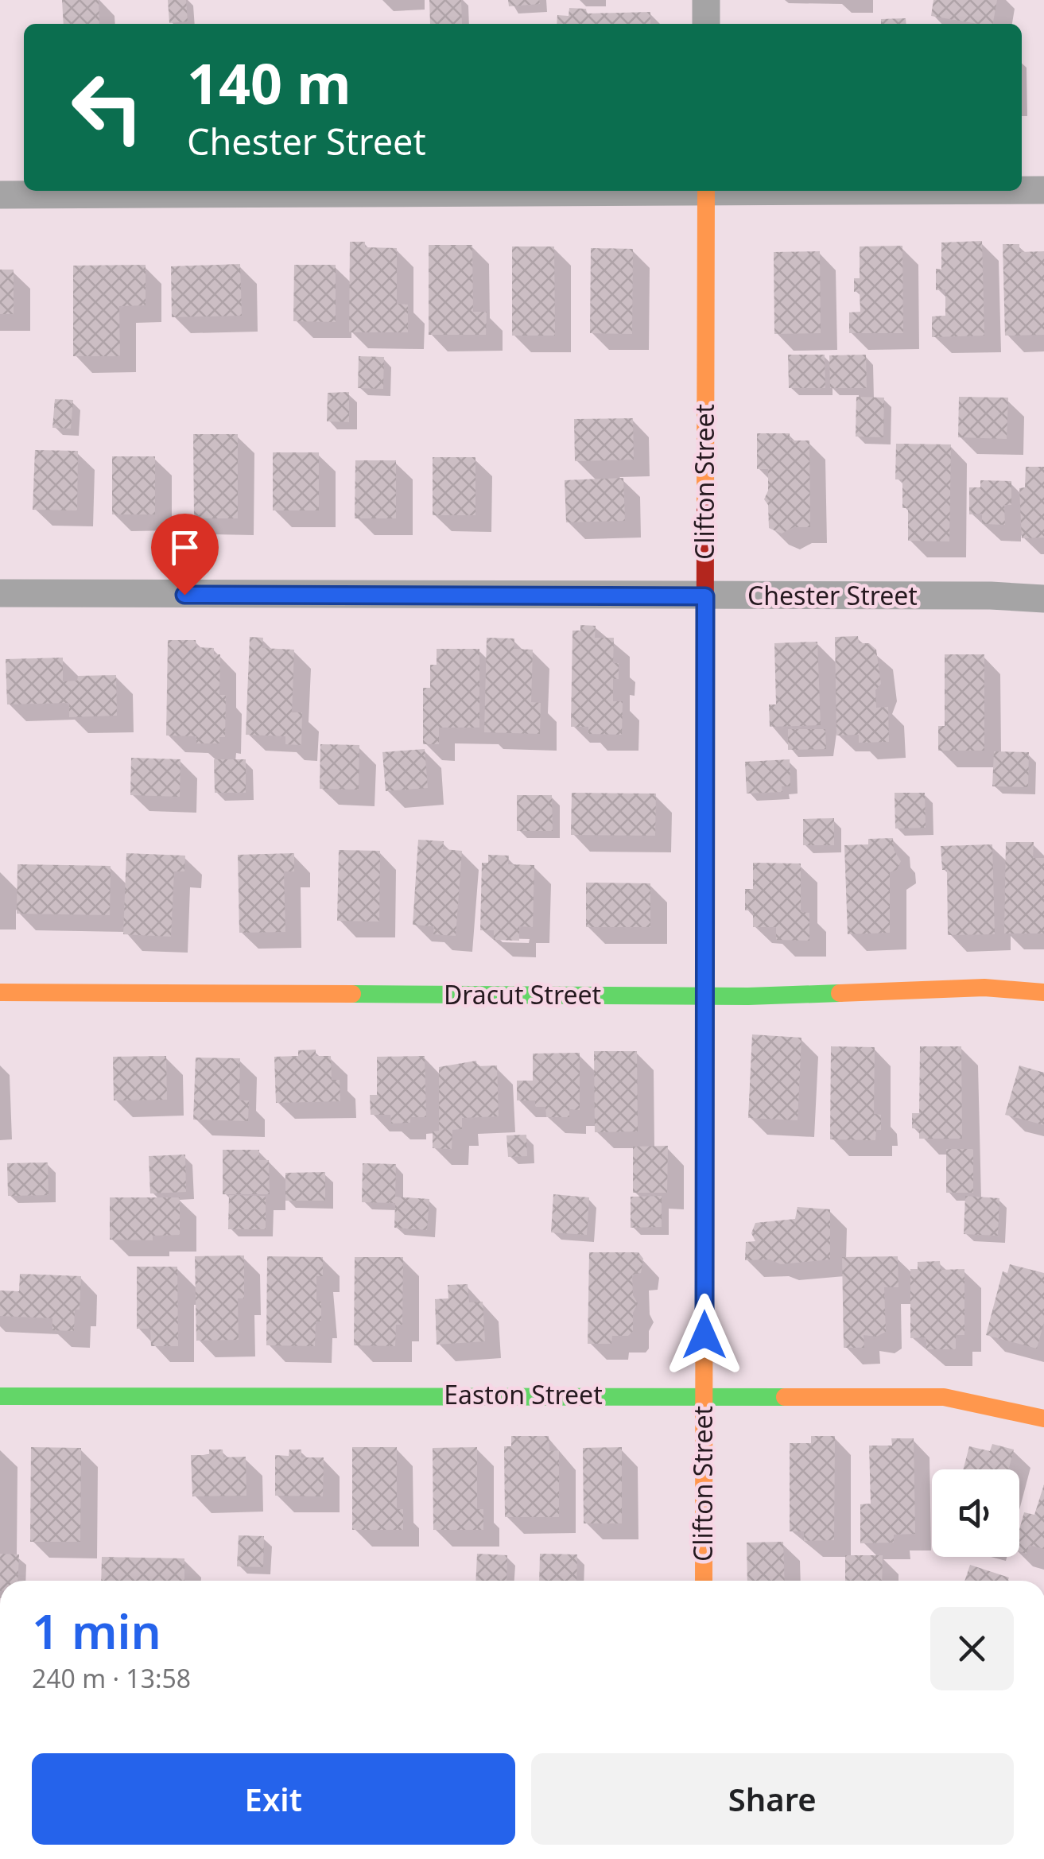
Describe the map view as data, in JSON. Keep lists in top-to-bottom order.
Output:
{
  "streets": {
    "street": [
      "Clifton Street",
      "Chester Street",
      "Dracut Street",
      "Easton Street"
    ]
  },
  "crossings": [
    ["Clifton Street", "Chester Street"],
    ["Clifton Street", "Dracut Street"],
    ["Clifton Street", "Easton Street"]
  ],
  "page": {
    "turn": ["140 m", "Chester Street"],
    "heading": ["1 min", "240 m · 13:58"],
    "buttons": ["Exit", "Share"]
  }
}
